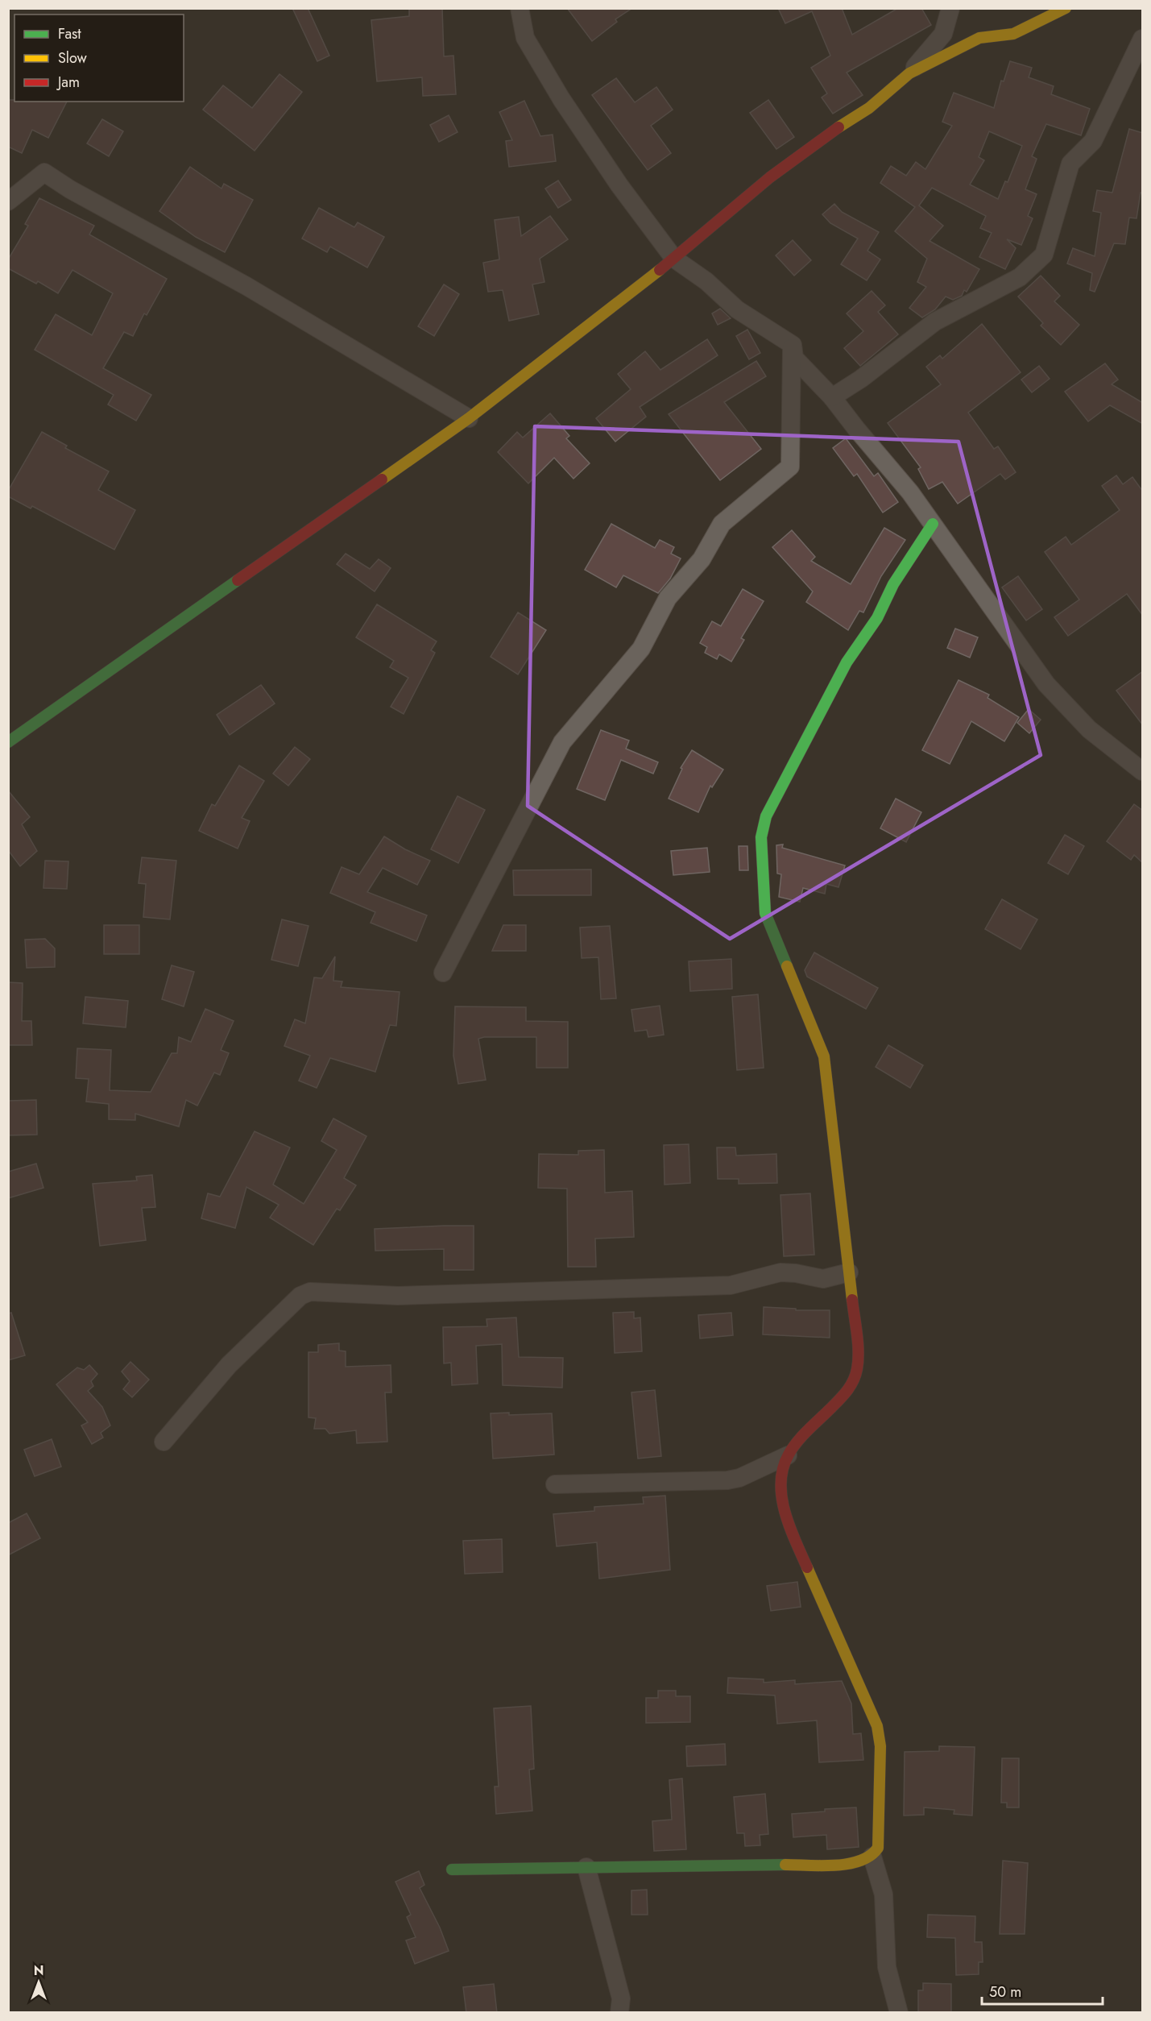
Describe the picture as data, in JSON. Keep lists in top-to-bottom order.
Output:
{
  "legend": ["Fast", "Slow", "Jam"],
  "scale_bar": "50 m",
  "north": "top"
}
